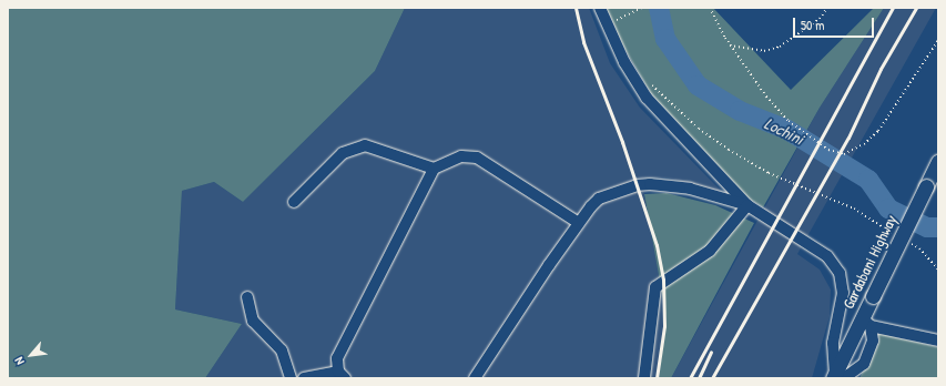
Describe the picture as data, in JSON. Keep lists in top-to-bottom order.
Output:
{
  "streets": {
    "main road": ["Gardabani Highway"]
  },
  "water": ["Lochini"],
  "scale_bar": "50 m",
  "north": "bottom left"
}
